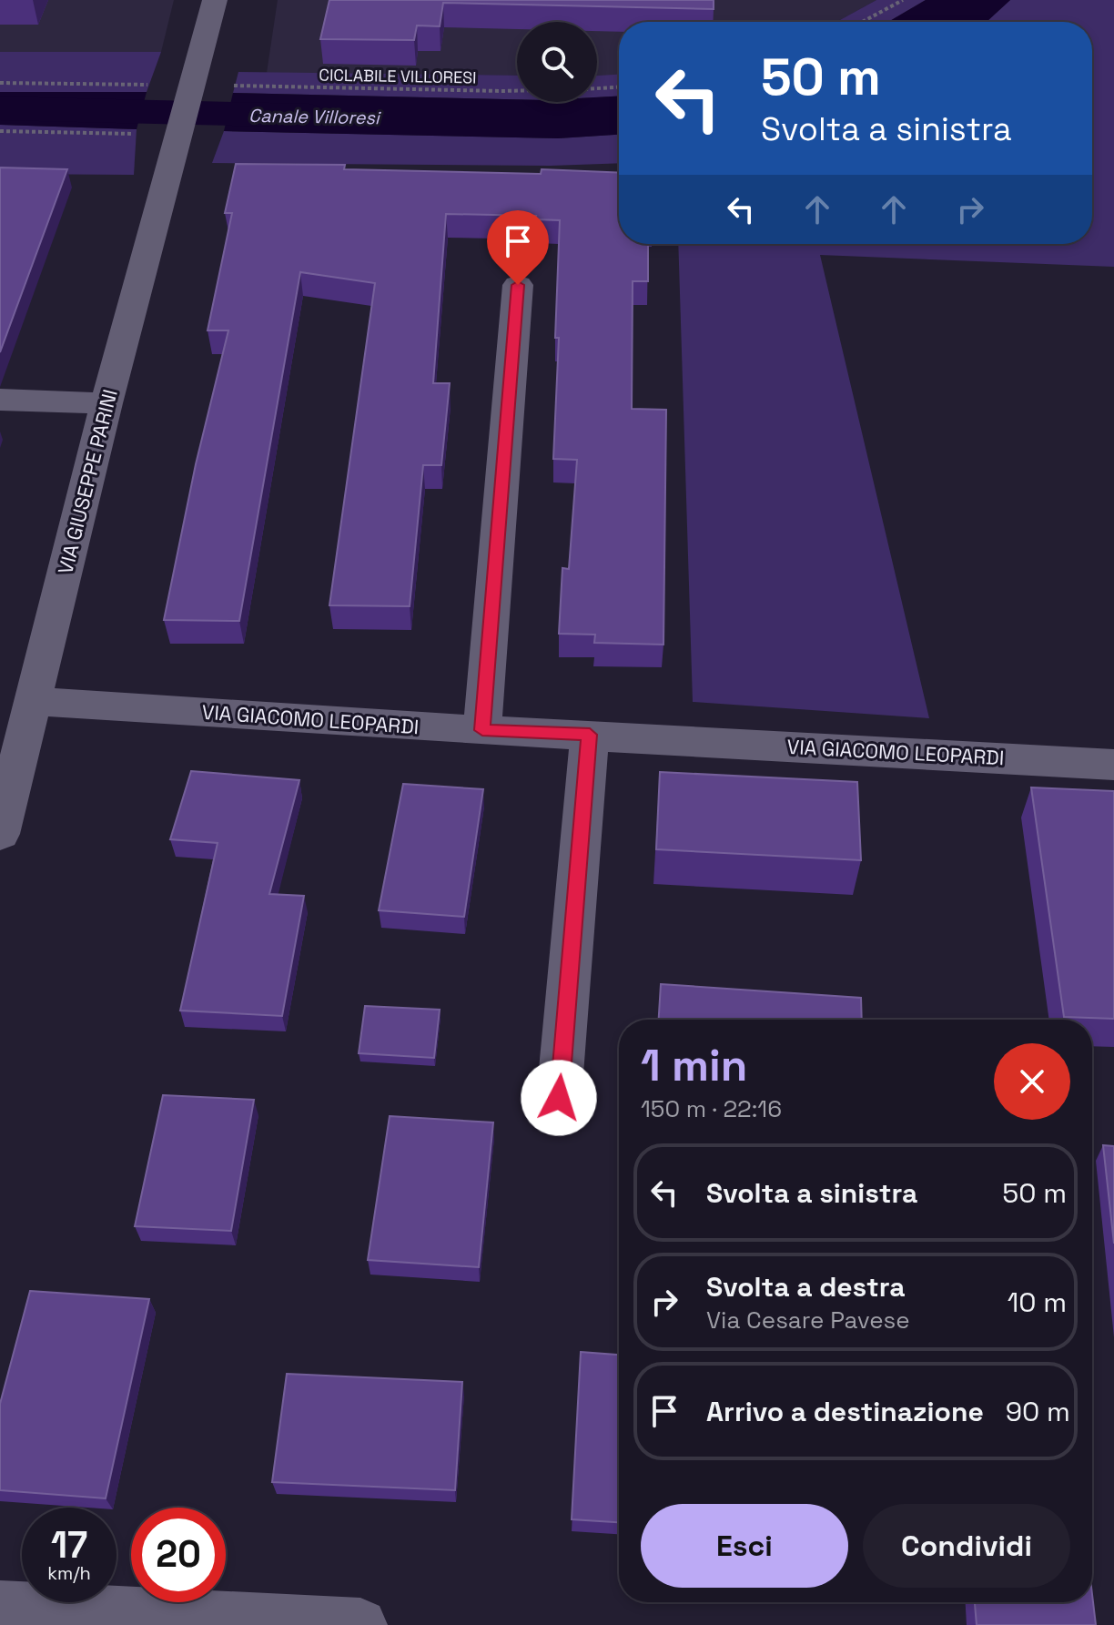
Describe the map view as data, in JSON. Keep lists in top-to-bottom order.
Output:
{
  "streets": {
    "street": ["VIA GIUSEPPE PARINI", "VIA GIACOMO LEOPARDI"],
    "path": ["CICLABILE VILLORESI"]
  },
  "crossings": [
    ["VIA GIUSEPPE PARINI", "VIA GIACOMO LEOPARDI"]
  ],
  "water": ["Canale Villoresi"],
  "page": {
    "turn": ["50 m", "Svolta a sinistra"],
    "heading": ["1 min", "150 m · 22:16"],
    "list": [
      {
        "name": "Svolta a sinistra",
        "value": "50 m"
      },
      {
        "name": "Svolta a destra",
        "note": "Via Cesare Pavese",
        "value": "10 m"
      },
      {
        "name": "Arrivo a destinazione",
        "value": "90 m"
      }
    ],
    "buttons": ["Esci", "Condividi"],
    "speed": "17 km/h",
    "limit": "20"
  }
}
